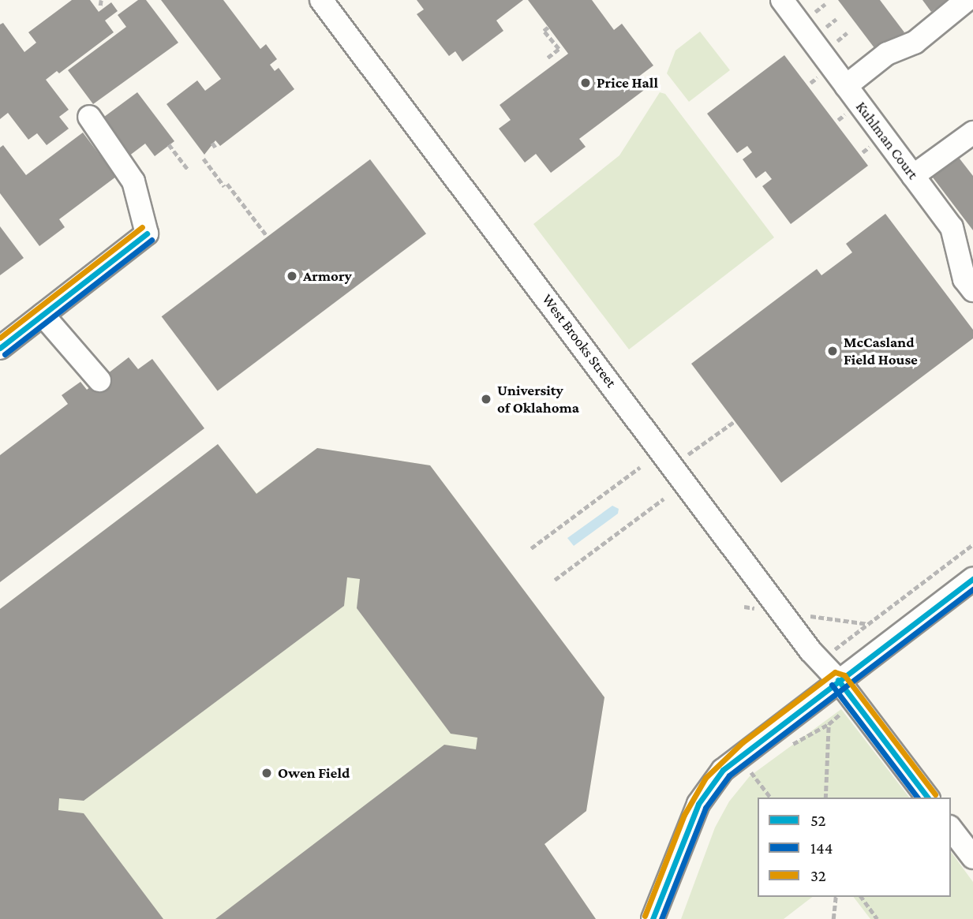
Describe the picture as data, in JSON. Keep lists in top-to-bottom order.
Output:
{
  "streets": {
    "street": ["Kuhlman Court", "West Brooks Street"]
  },
  "places": [
    "Price Hall",
    "Armory",
    "McCasland Field House",
    "University of Oklahoma",
    "Owen Field"
  ],
  "lines": ["transit line 32", "transit line 52", "transit line 144"],
  "legend": ["52", "144", "32"]
}
